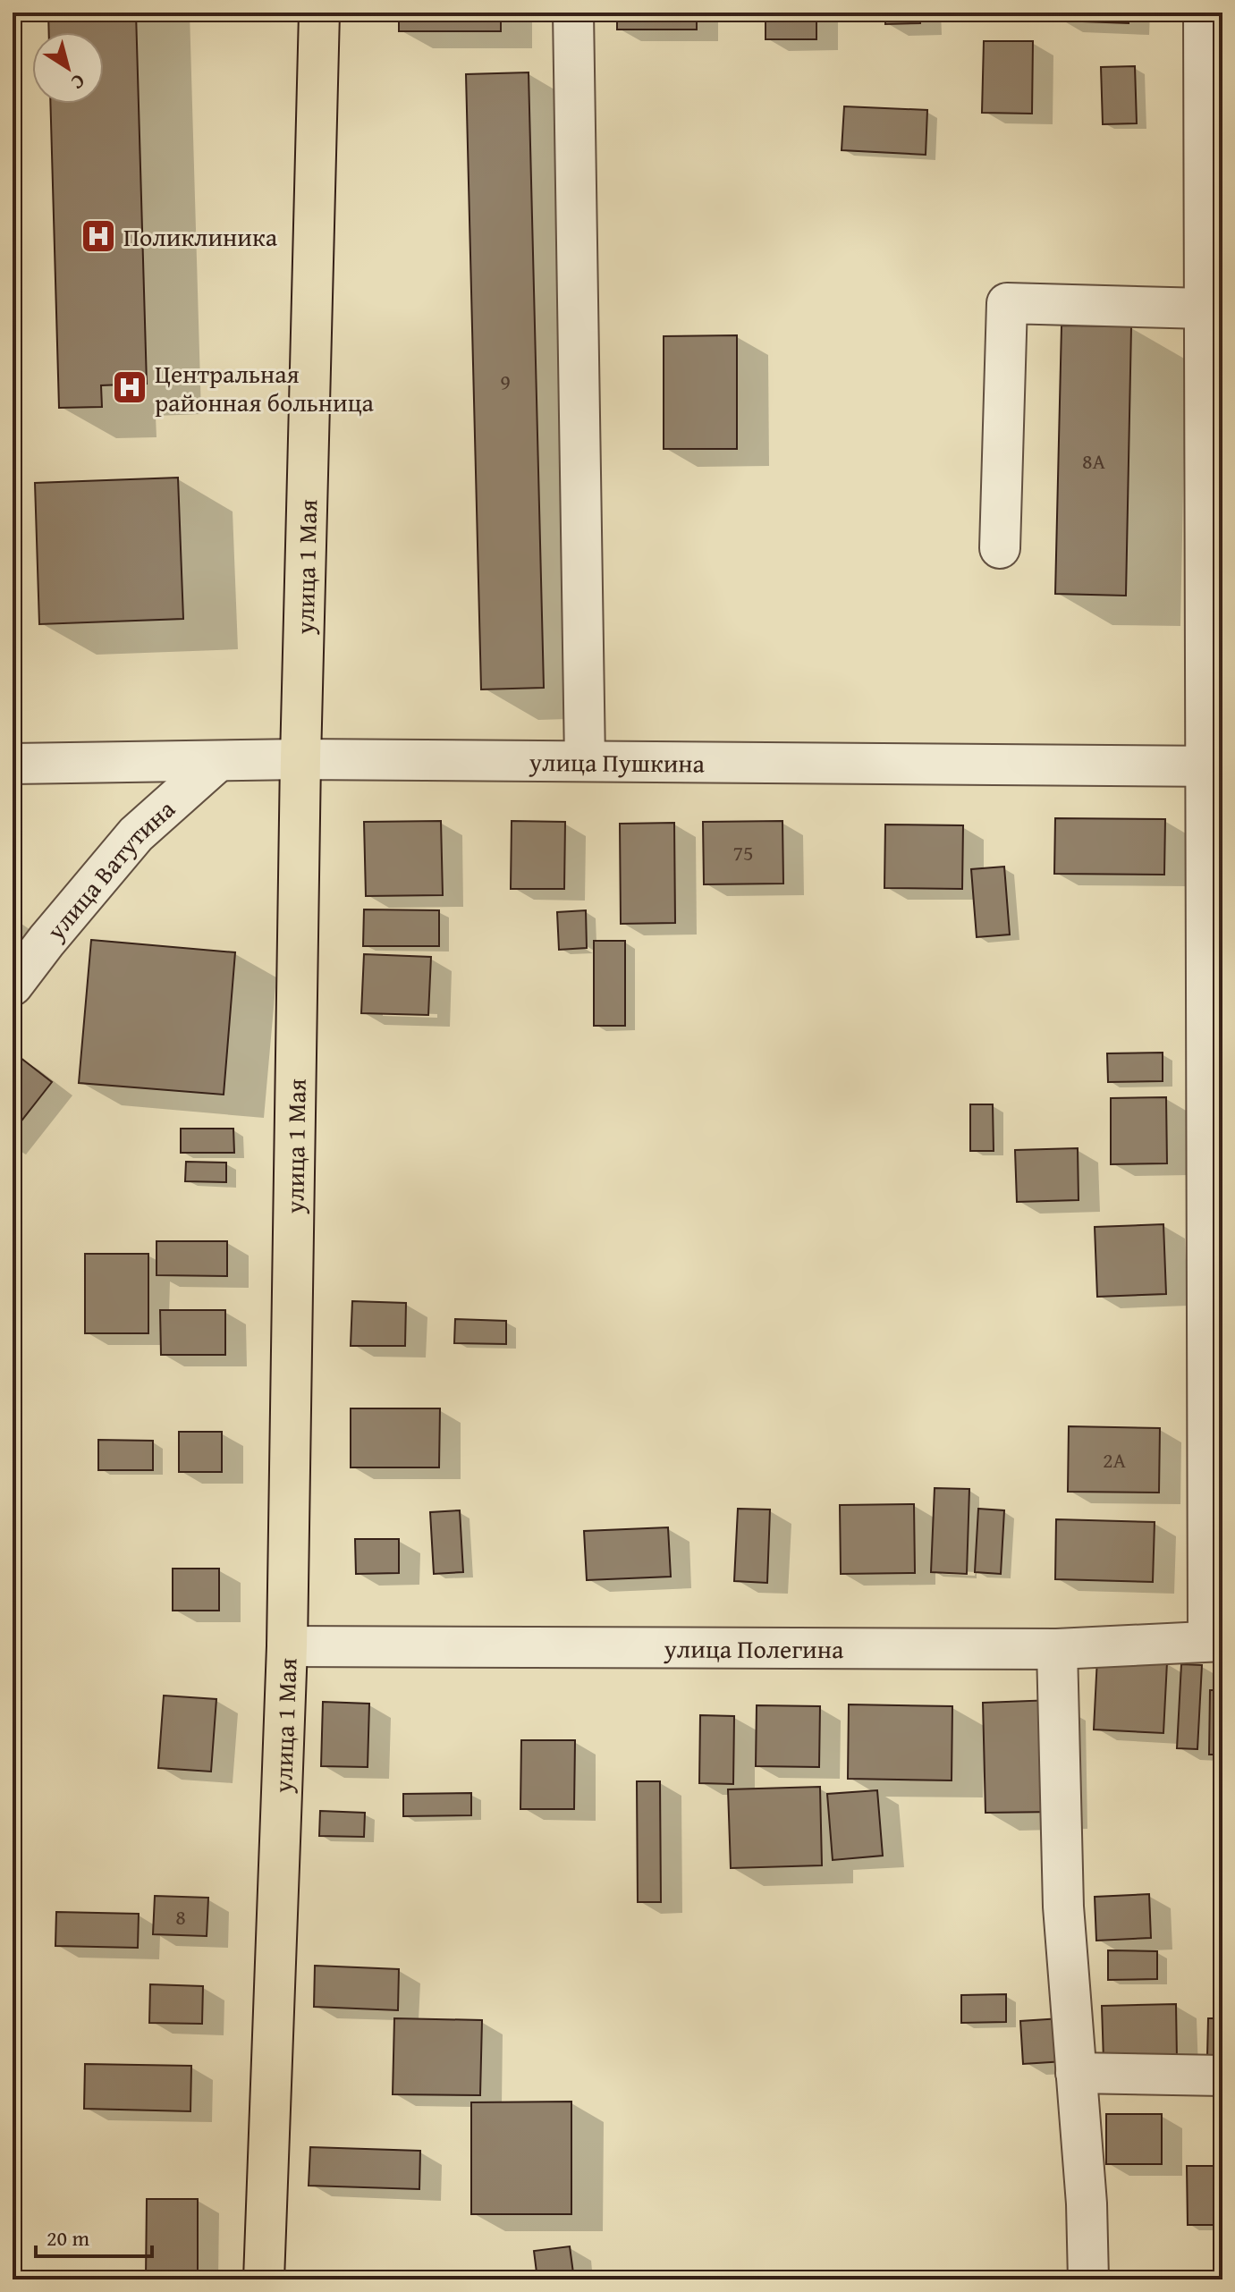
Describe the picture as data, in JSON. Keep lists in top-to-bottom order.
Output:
{
  "streets": {
    "main road": ["улица 1 Мая"],
    "street": ["улица Пушкина", "улица Ватутина", "улица Полегина"]
  },
  "crossings": [
    ["улица 1 Мая", "улица Пушкина"],
    ["улица 1 Мая", "улица Полегина"],
    ["улица Пушкина", "улица Ватутина"]
  ],
  "places": {
    "hospital": ["Поликлиника", "Центральная районная больница"]
  },
  "house_numbers": [
    "9",
    "8А",
    "75",
    "2А",
    "8"
  ],
  "scale_bar": "20 m",
  "north": "bottom right"
}
